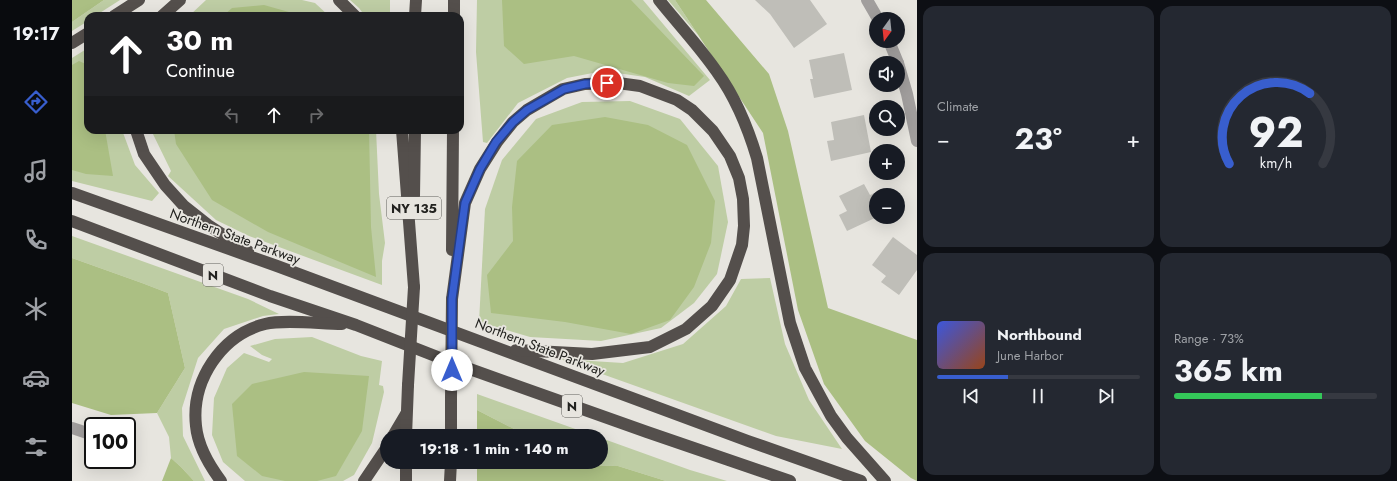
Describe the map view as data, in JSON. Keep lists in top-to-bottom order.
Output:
{
  "streets": {
    "highway": ["NY 135", "Northern State Parkway", "N"]
  },
  "north": "bottom",
  "page": {
    "tabs": "19:17",
    "tile": [
      "Climate",
      ["Range · 73%", "365 km"]
    ],
    "map_buttons": ["+", "−"],
    "turn": ["30 m", "Continue"],
    "heat": ["−", "23°", "+"],
    "song": ["Northbound", "June Harbor"],
    "limit": "100",
    "trip": "19:18 · 1 min · 140 m",
    "gauge": ["92", "km/h"]
  }
}
